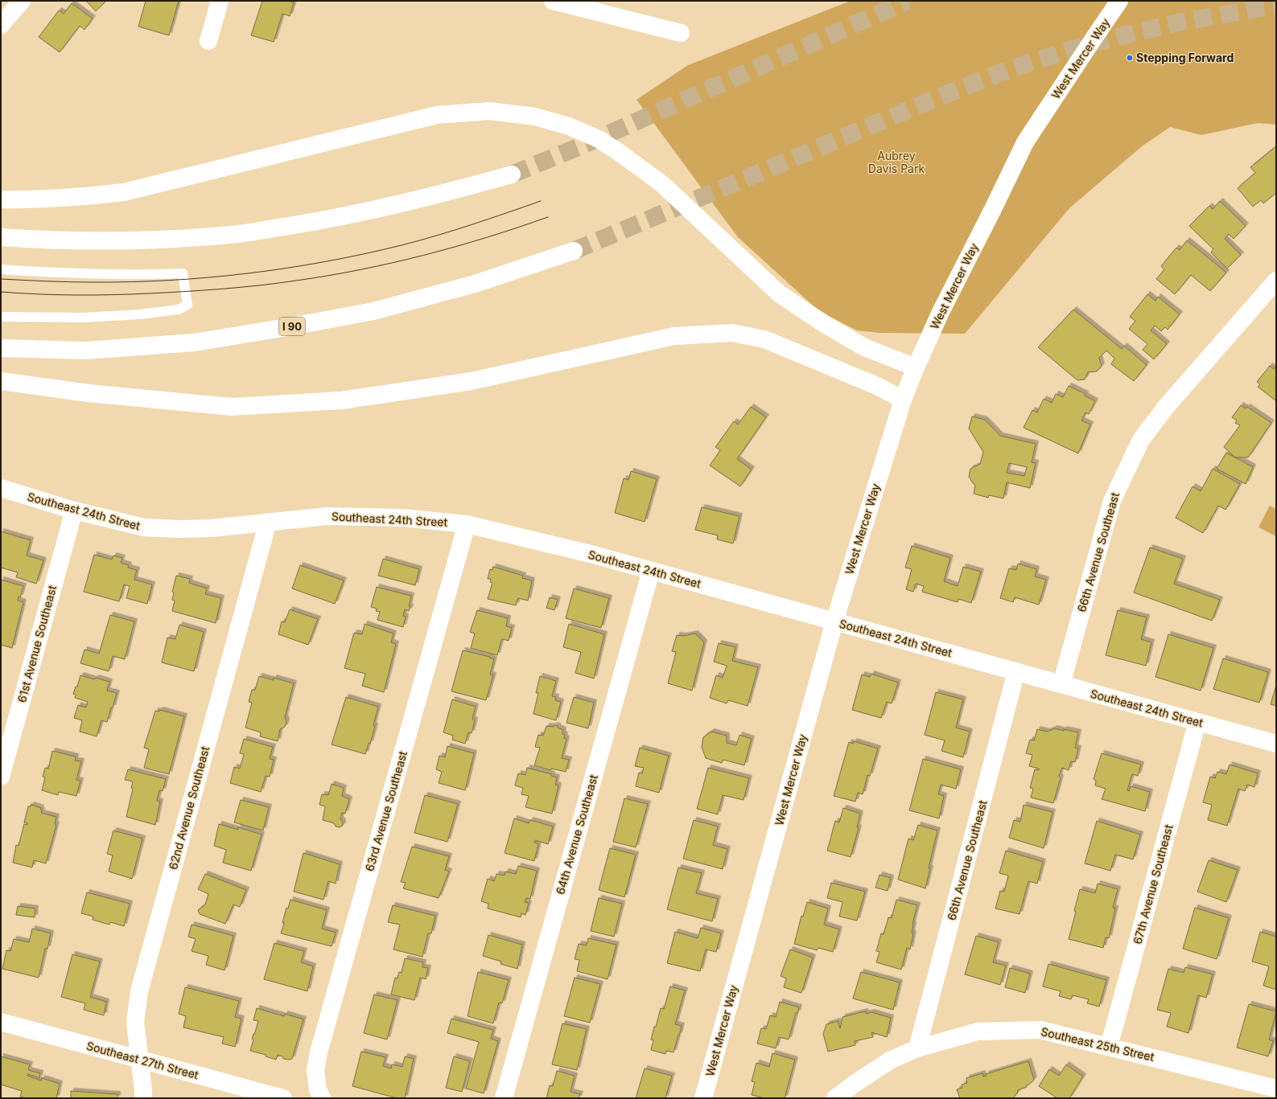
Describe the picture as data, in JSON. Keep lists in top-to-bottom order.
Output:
{
  "streets": {
    "main road": [
      "West Mercer Way",
      "I 90",
      "Southeast 24th Street",
      "66th Avenue Southeast",
      "61st Avenue Southeast",
      "62nd Avenue Southeast",
      "63rd Avenue Southeast",
      "64th Avenue Southeast",
      "67th Avenue Southeast",
      "Southeast 25th Street",
      "Southeast 27th Street"
    ]
  },
  "crossings": [
    ["West Mercer Way", "Southeast 24th Street"],
    ["Southeast 24th Street", "66th Avenue Southeast"],
    ["Southeast 24th Street", "61st Avenue Southeast"],
    ["Southeast 24th Street", "62nd Avenue Southeast"],
    ["Southeast 24th Street", "63rd Avenue Southeast"],
    ["Southeast 24th Street", "64th Avenue Southeast"],
    ["Southeast 24th Street", "67th Avenue Southeast"],
    ["66th Avenue Southeast", "Southeast 25th Street"],
    ["62nd Avenue Southeast", "Southeast 27th Street"],
    ["67th Avenue Southeast", "Southeast 25th Street"]
  ],
  "parks": ["Aubrey Davis Park"],
  "places": ["Stepping Forward"]
}
